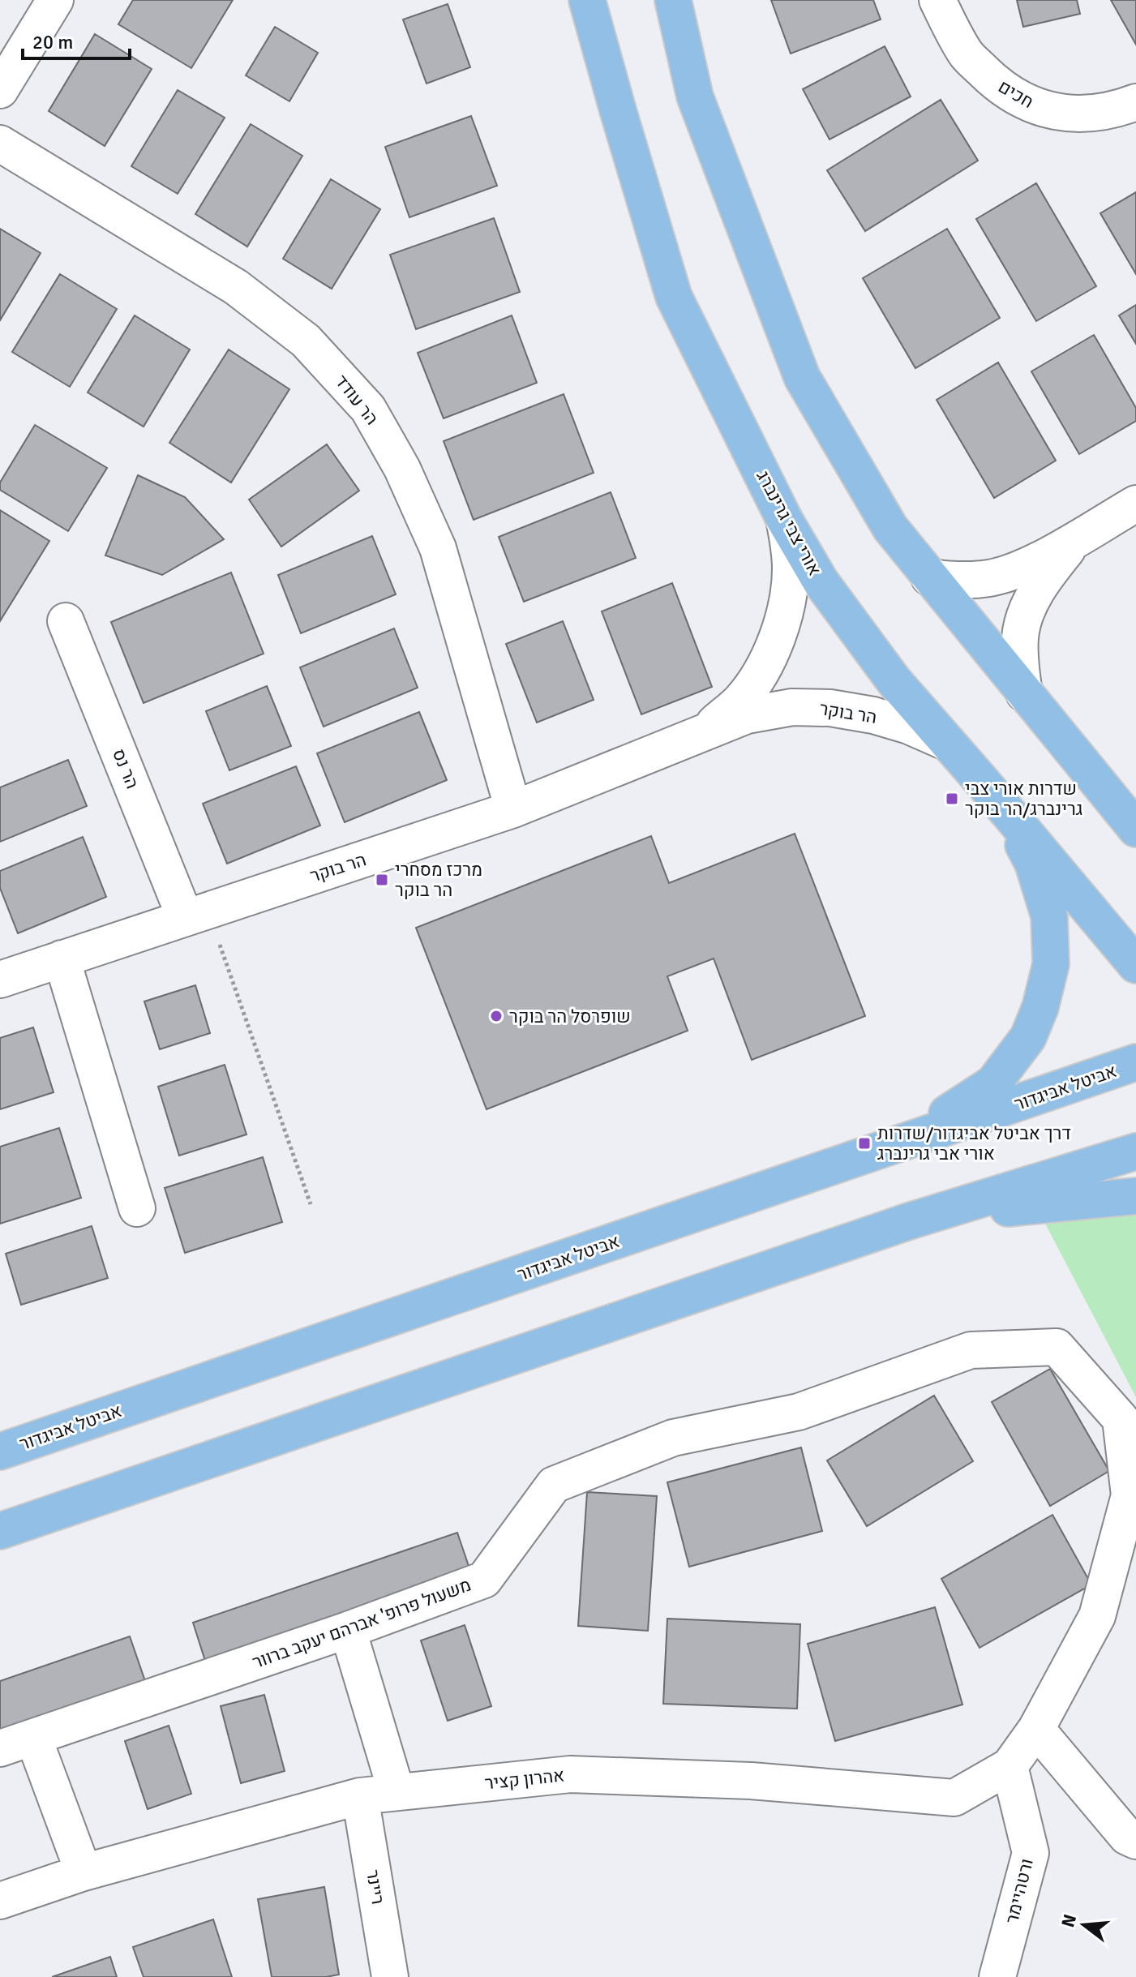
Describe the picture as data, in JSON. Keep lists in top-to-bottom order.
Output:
{
  "streets": {
    "main road": ["אורי צבי גרינברג", "אביטל אביגדור"],
    "street": [
      "חכים",
      "הר עודד",
      "הר בוקר",
      "הר נס",
      "משעול פרופ' אברהם יעקב ברוור",
      "אהרון קציר",
      "ריינר",
      "ורטהיימר"
    ]
  },
  "crossings": [
    ["הר עודד", "הר בוקר"],
    ["אורי צבי גרינברג", "הר בוקר"],
    ["הר בוקר", "הר נס"],
    ["משעול פרופ' אברהם יעקב ברוור", "אהרון קציר"],
    ["אהרון קציר", "ריינר"],
    ["אהרון קציר", "ורטהיימר"]
  ],
  "places": {
    "transit": ["שדרות אורי צבי גרינברג/הר בוקר", "מרכז מסחרי הר בוקר", "דרך אביטל אביגדור/שדרות אורי אבי גרינברג"],
    "other": ["שופרסל הר בוקר"]
  },
  "scale_bar": "20 m",
  "north": "left"
}
